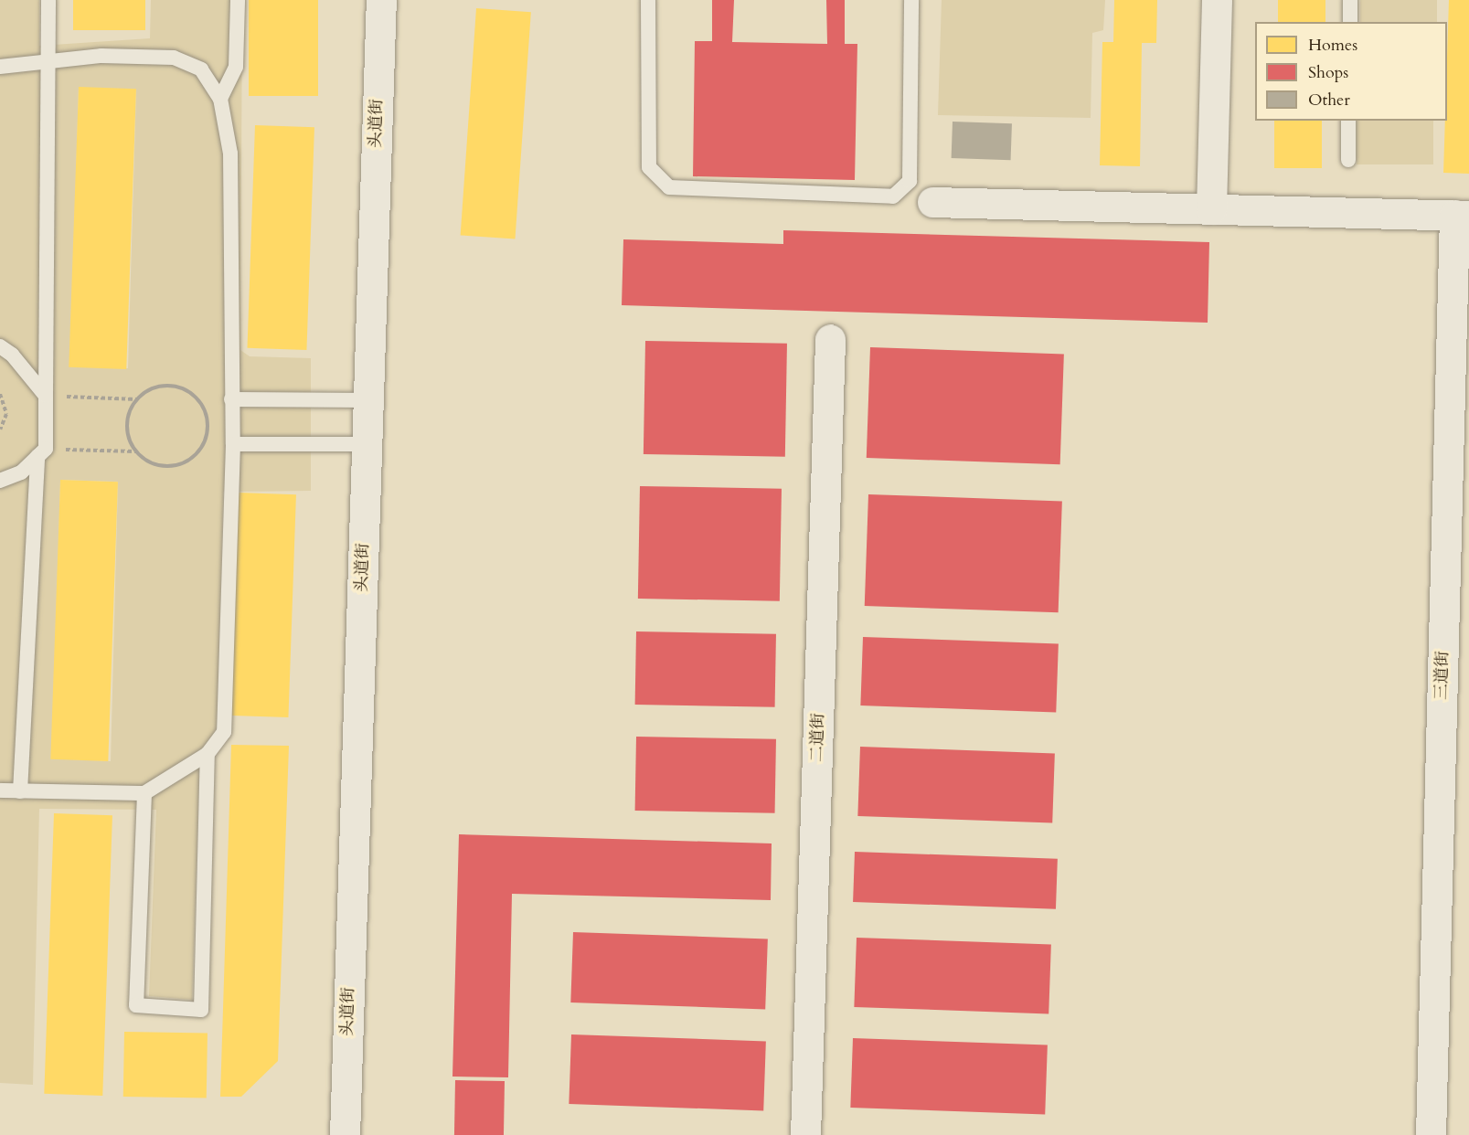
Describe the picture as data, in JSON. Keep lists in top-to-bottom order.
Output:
{
  "streets": {
    "street": ["头道街", "三道街", "二道街"]
  },
  "legend": ["Homes", "Shops", "Other"]
}
